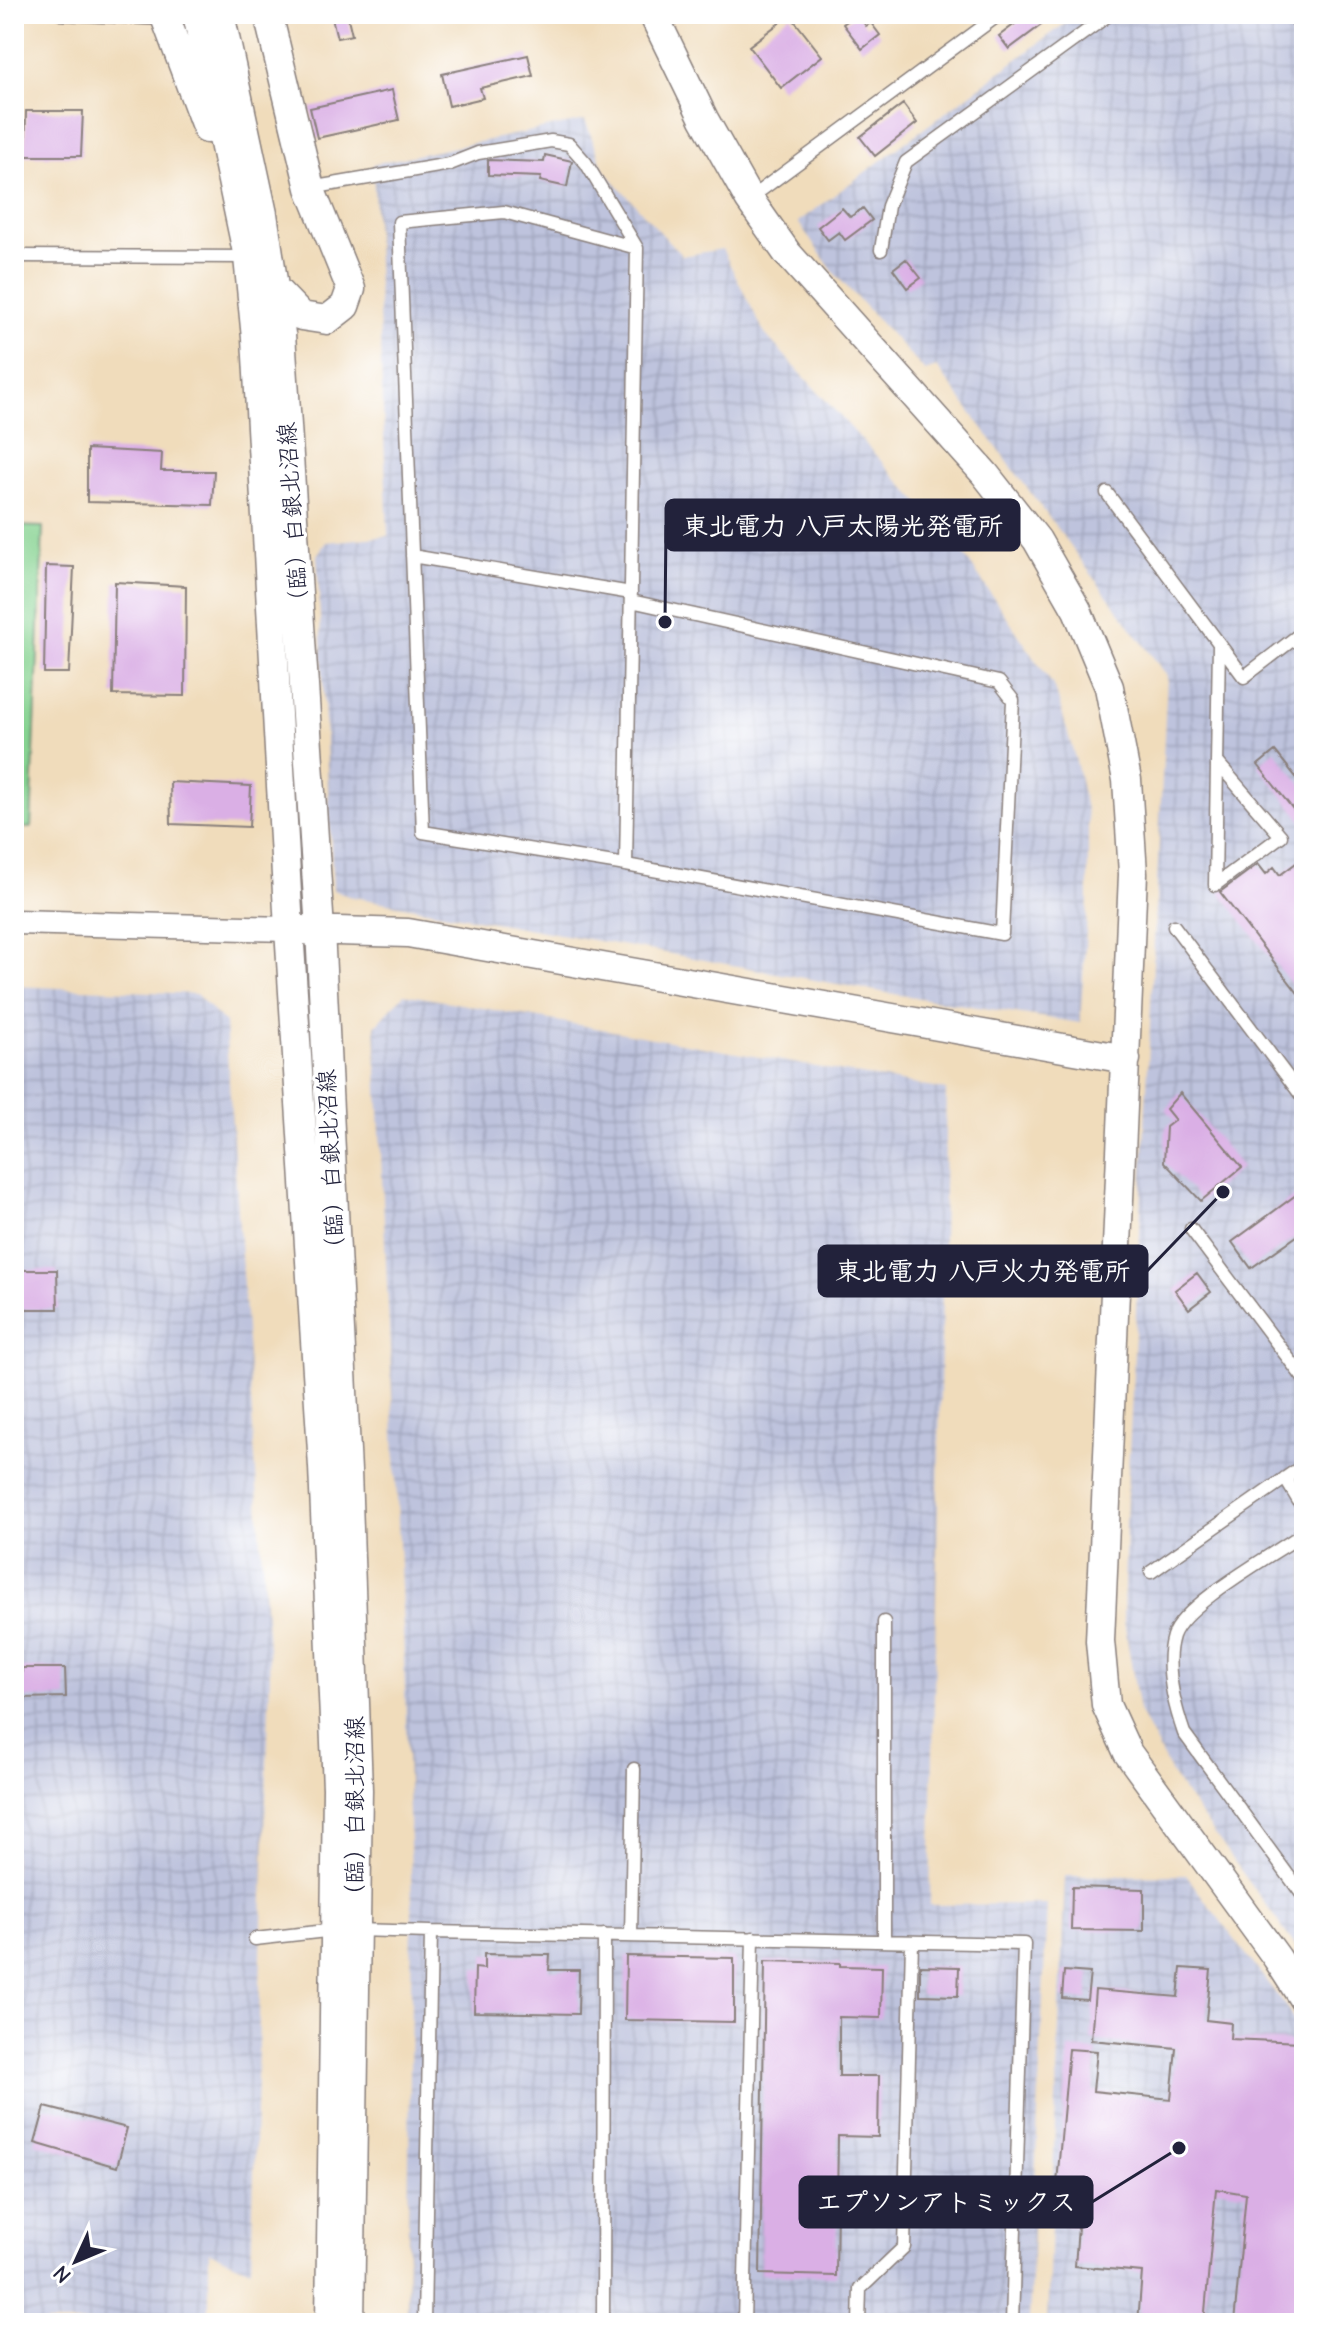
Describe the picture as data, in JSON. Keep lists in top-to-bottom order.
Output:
{
  "streets": {
    "street": ["（臨）白銀北沼線"]
  },
  "places": ["東北電力 八戸太陽光発電所", "東北電力 八戸火力発電所", "エプソンアトミックス"],
  "north": "bottom left"
}
